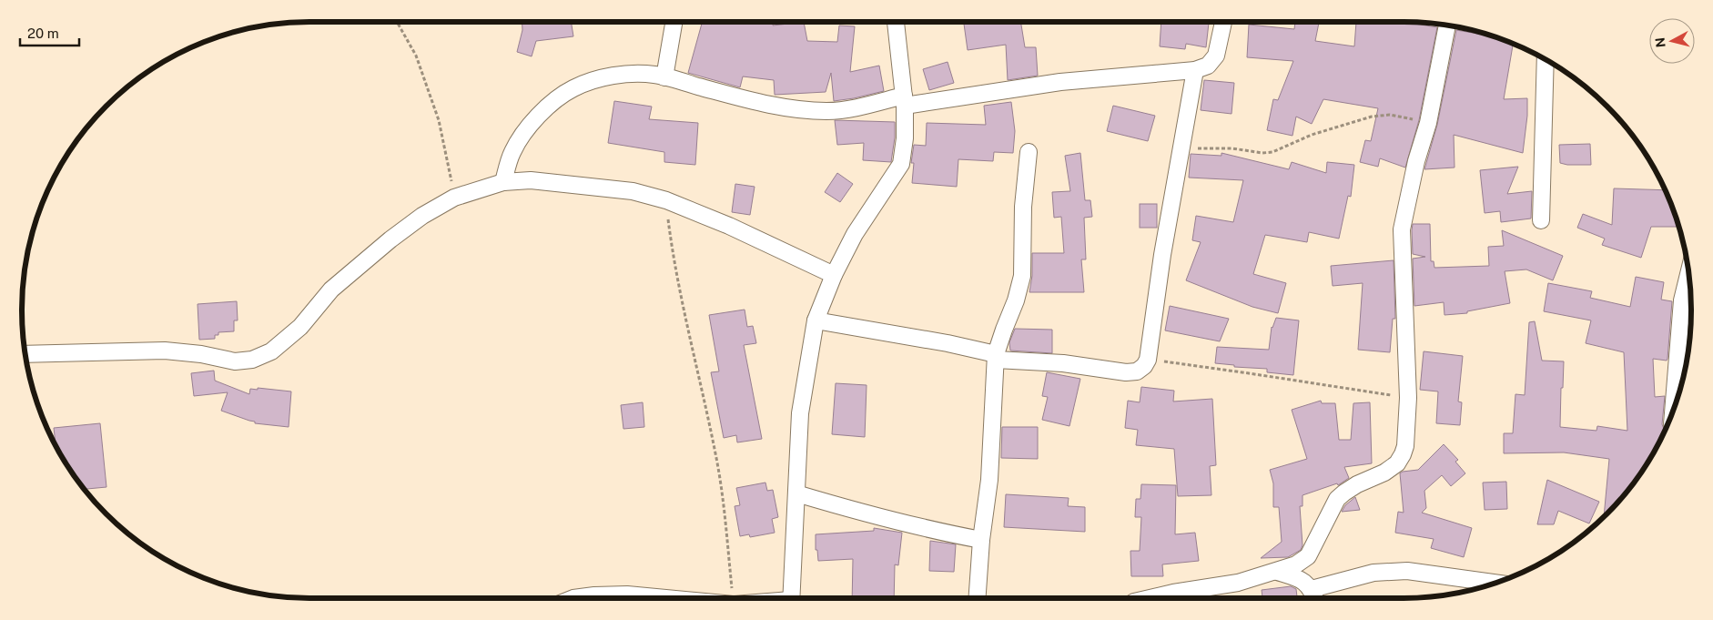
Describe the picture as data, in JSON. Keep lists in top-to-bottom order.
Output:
{
  "scale_bar": "20 m",
  "north": "left"
}
